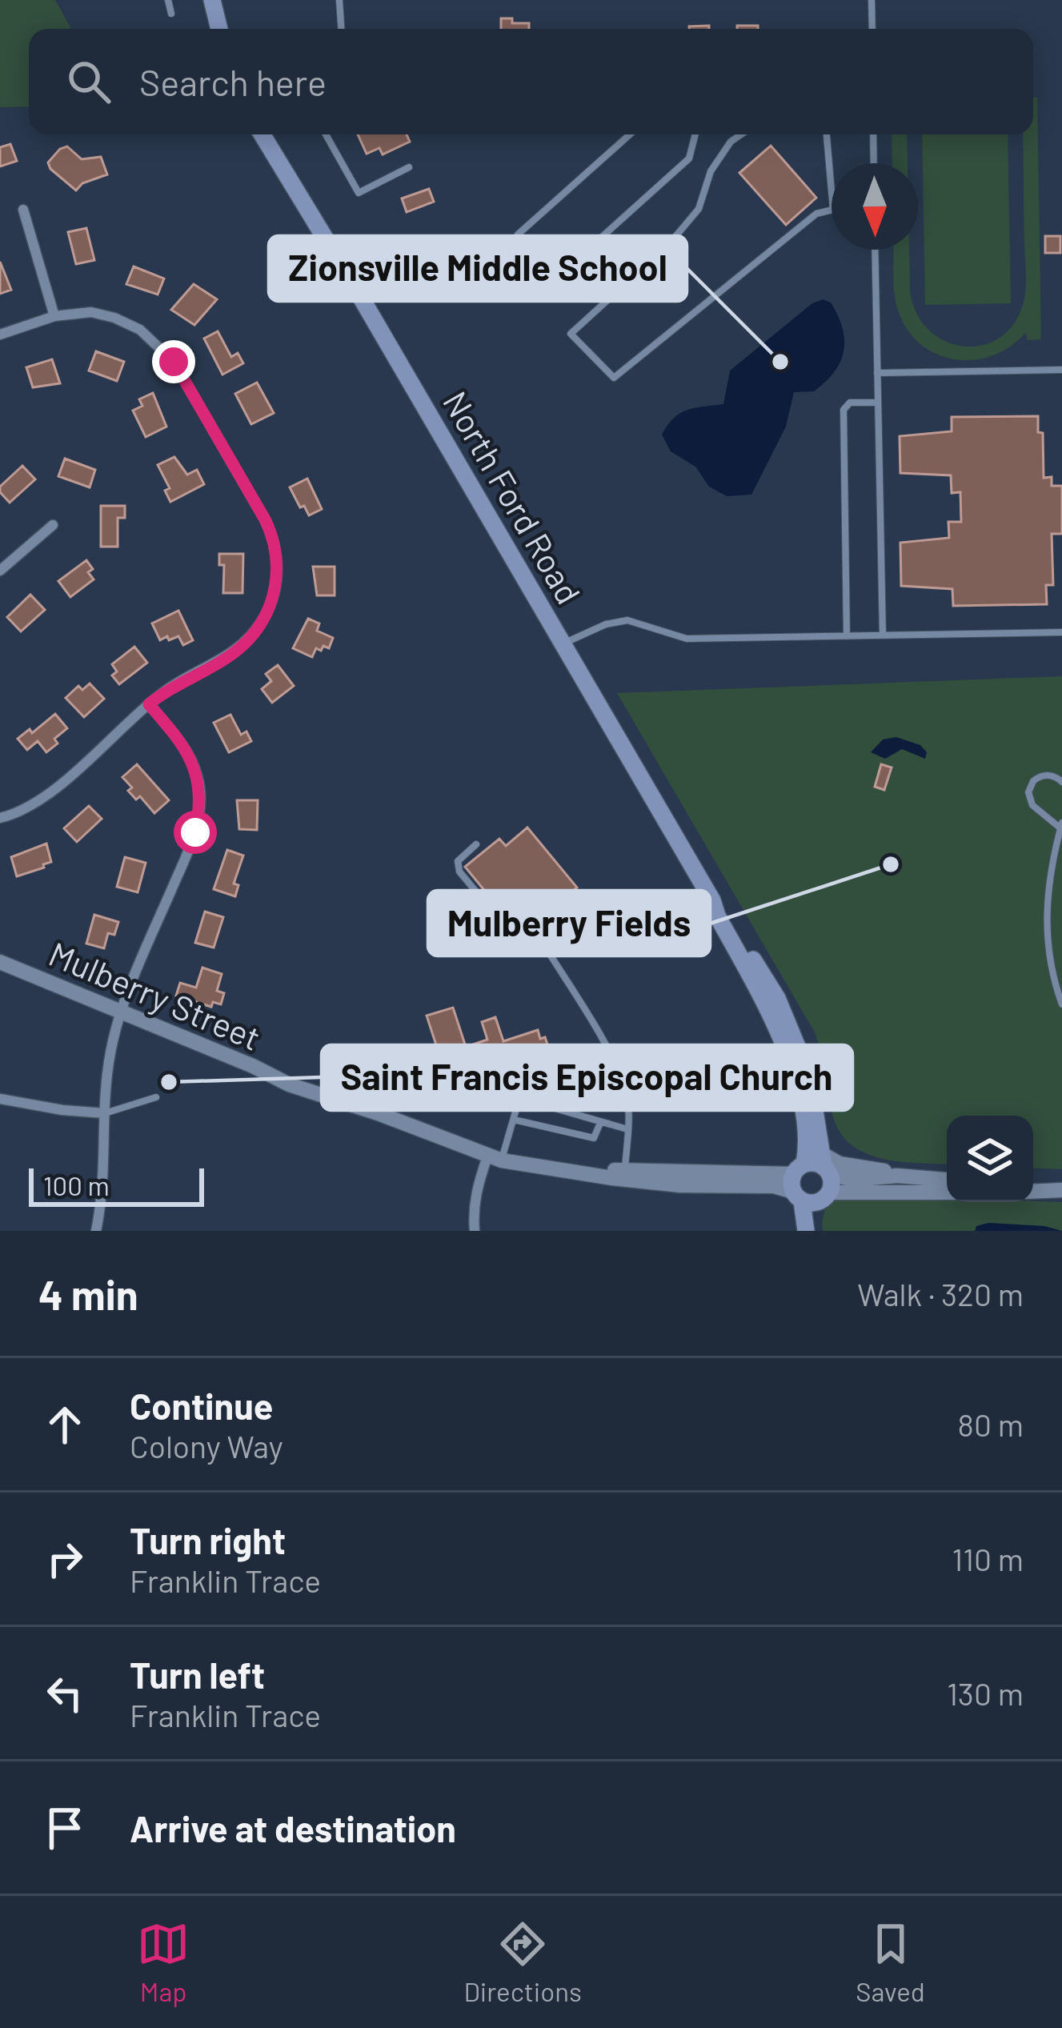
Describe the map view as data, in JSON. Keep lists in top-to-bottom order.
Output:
{
  "streets": {
    "main road": ["North Ford Road"],
    "street": ["Mulberry Street"]
  },
  "crossings": [
    ["North Ford Road", "Mulberry Street"]
  ],
  "places": ["Zionsville Middle School", "Mulberry Fields", "Saint Francis Episcopal Church"],
  "scale_bar": "100 m",
  "north": "bottom",
  "page": {
    "search": "Search here",
    "scale": "100 m",
    "heading": ["4 min", "Walk · 320 m"],
    "list": [
      ["Continue", "Colony Way", "80 m"],
      ["Turn right", "Franklin Trace", "110 m"],
      ["Turn left", "Franklin Trace", "130 m"],
      "Arrive at destination"
    ],
    "nav": ["Map", "Directions", "Saved"]
  }
}
